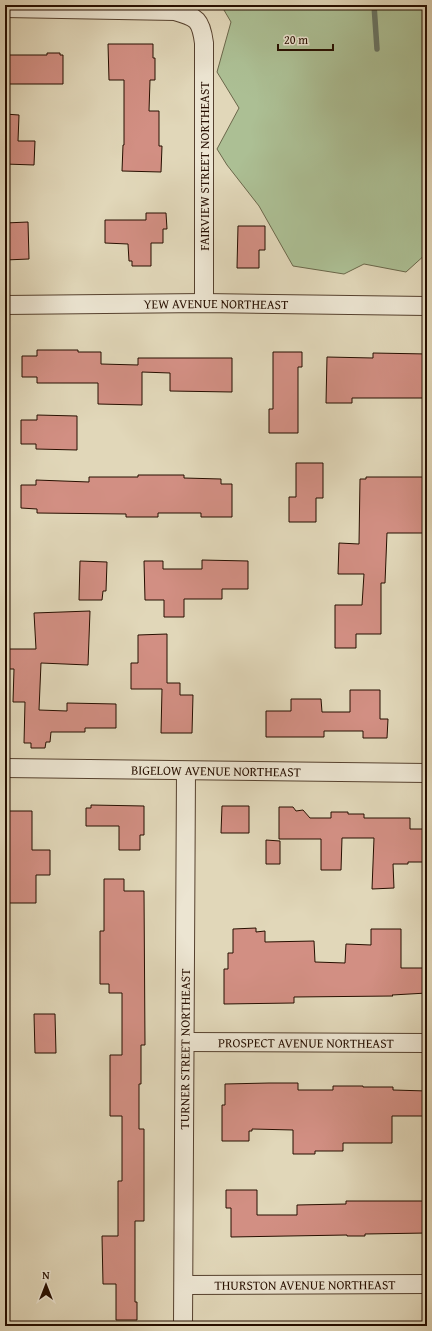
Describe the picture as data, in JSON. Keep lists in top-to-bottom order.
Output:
{
  "streets": {
    "street": [
      "FAIRVIEW STREET NORTHEAST",
      "YEW AVENUE NORTHEAST",
      "BIGELOW AVENUE NORTHEAST",
      "PROSPECT AVENUE NORTHEAST",
      "TURNER STREET NORTHEAST",
      "THURSTON AVENUE NORTHEAST"
    ]
  },
  "crossings": [
    ["FAIRVIEW STREET NORTHEAST", "YEW AVENUE NORTHEAST"],
    ["BIGELOW AVENUE NORTHEAST", "TURNER STREET NORTHEAST"],
    ["PROSPECT AVENUE NORTHEAST", "TURNER STREET NORTHEAST"],
    ["TURNER STREET NORTHEAST", "THURSTON AVENUE NORTHEAST"]
  ],
  "scale_bar": "20 m",
  "north": "top"
}
